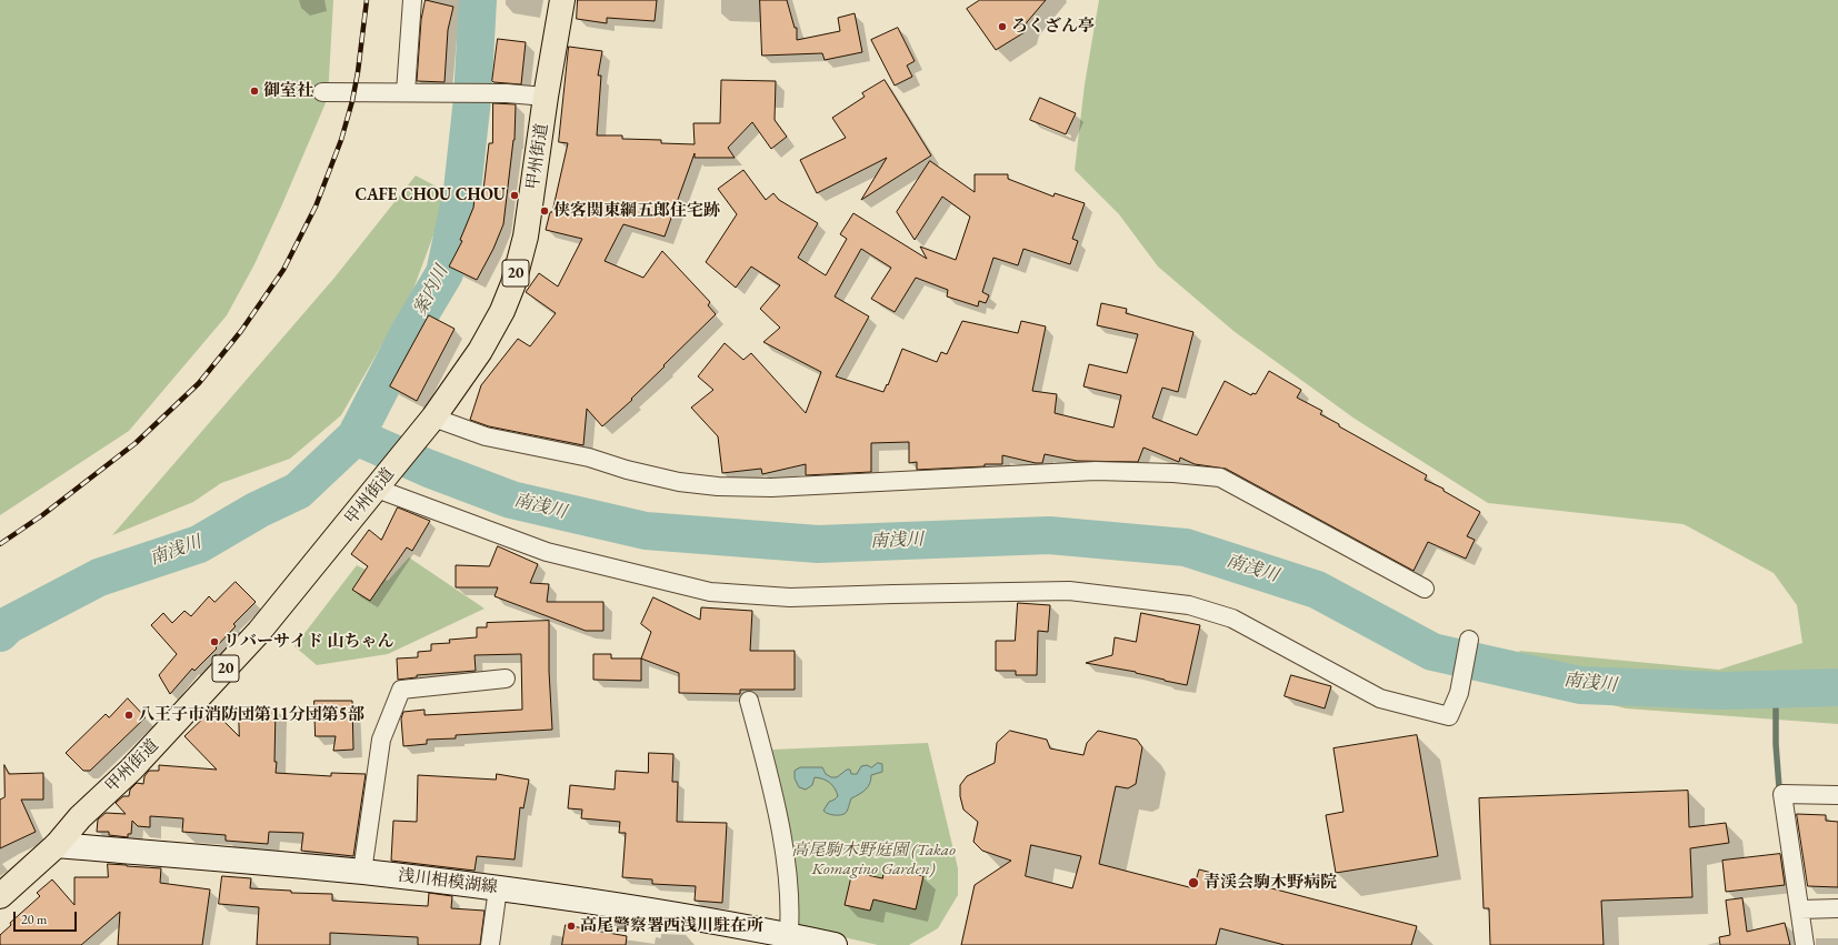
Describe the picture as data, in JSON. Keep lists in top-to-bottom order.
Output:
{
  "streets": {
    "highway": ["甲州街道", "20"],
    "main road": ["浅川相模湖線"]
  },
  "crossings": [
    ["甲州街道", "浅川相模湖線"]
  ],
  "water": ["案内川", "南浅川"],
  "parks": ["高尾駒木野庭園 (Takao Komagino Garden)"],
  "places": [
    "ろくざん亭",
    "御室社",
    "CAFE CHOU CHOU",
    "侠客関東綱五郎住宅跡",
    "リバーサイド 山ちゃん",
    "八王子市消防団第11分団第5部",
    "青渓会駒木野病院",
    "高尾警察署西浅川駐在所"
  ],
  "scale_bar": "20 m"
}
